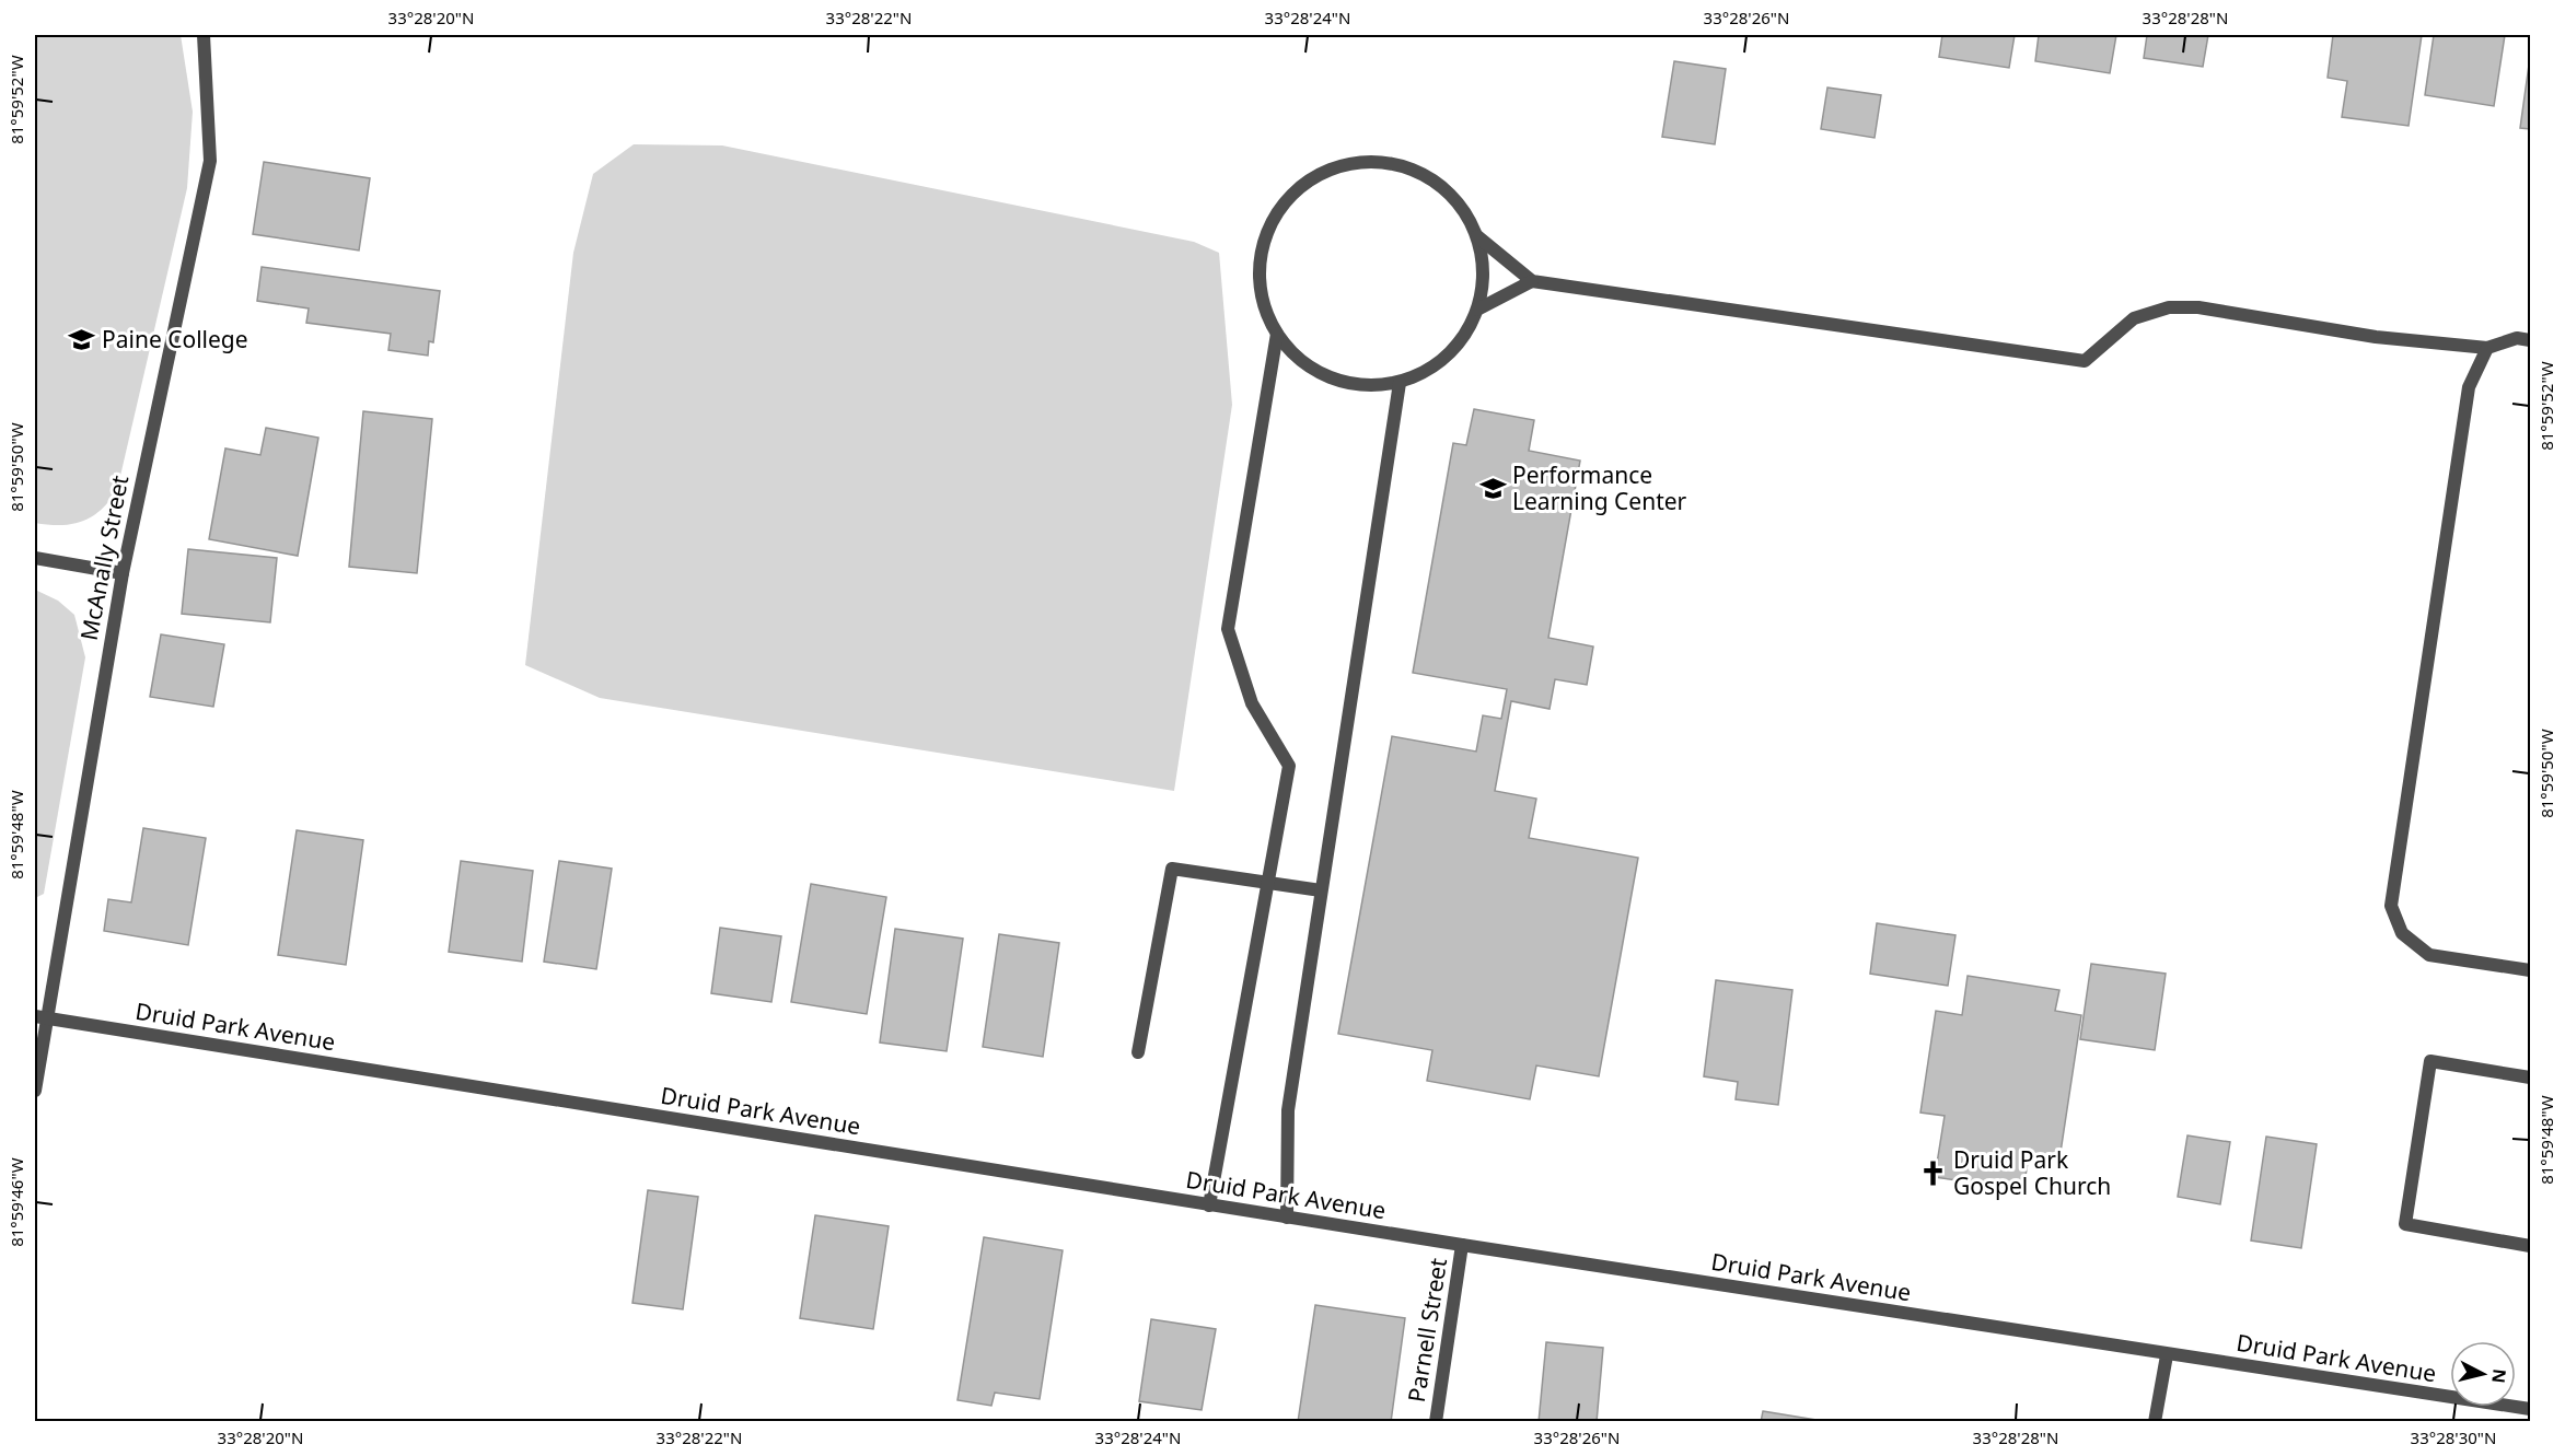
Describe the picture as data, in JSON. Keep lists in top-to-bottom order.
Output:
{
  "streets": {
    "street": ["McAnally Street", "Druid Park Avenue", "Parnell Street"]
  },
  "crossings": [
    ["McAnally Street", "Druid Park Avenue"],
    ["Druid Park Avenue", "Parnell Street"]
  ],
  "places": {
    "school or university": ["Paine College", "Performance Learning Center"],
    "church": ["Druid Park Gospel Church"]
  },
  "north": "right",
  "coordinates": [
    "33°28'20\"N",
    "33°28'22\"N",
    "33°28'24\"N",
    "33°28'26\"N",
    "33°28'28\"N",
    "81°59'52\"W",
    "81°59'50\"W",
    "81°59'48\"W",
    "81°59'46\"W",
    "33°28'30\"N"
  ]
}
